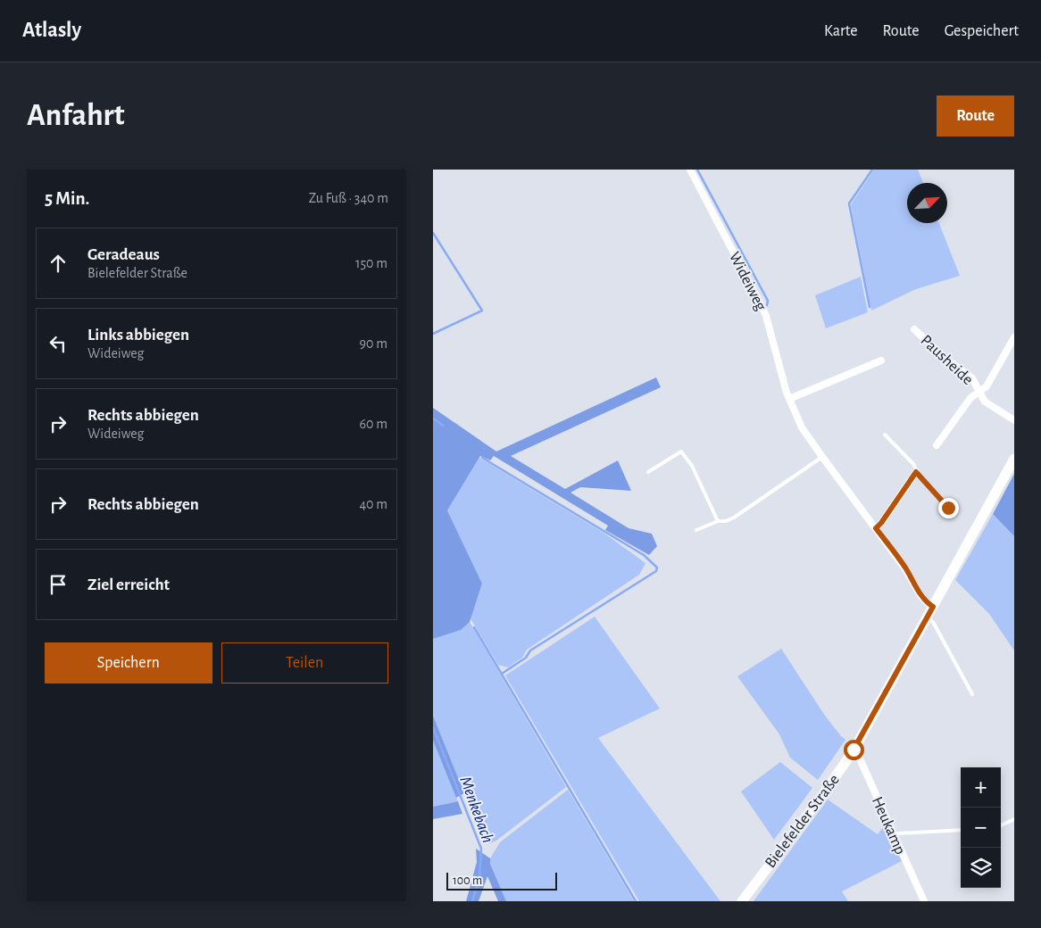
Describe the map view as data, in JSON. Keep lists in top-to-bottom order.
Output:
{
  "streets": {
    "main road": ["Bielefelder Straße"],
    "street": ["Wideiweg", "Pausheide", "Heukamp"]
  },
  "crossings": [
    ["Wideiweg", "Bielefelder Straße"],
    ["Bielefelder Straße", "Heukamp"]
  ],
  "water": ["Menkebach"],
  "scale_bar": "100 m",
  "north": "top right",
  "page": {
    "header": "Atlasly",
    "nav": ["Karte", "Route", "Gespeichert"],
    "buttons": [
      "Route",
      ["Speichern", "Teilen"]
    ],
    "title": "Anfahrt",
    "heading": ["5 Min.", "Zu Fuß · 340 m"],
    "list": [
      ["Geradeaus", "Bielefelder Straße", "150 m"],
      ["Links abbiegen", "Wideiweg", "90 m"],
      ["Rechts abbiegen", "Wideiweg", "60 m"],
      ["Rechts abbiegen", "40 m"],
      "Ziel erreicht"
    ],
    "map_buttons": ["+", "−"],
    "scale": "100 m"
  }
}
